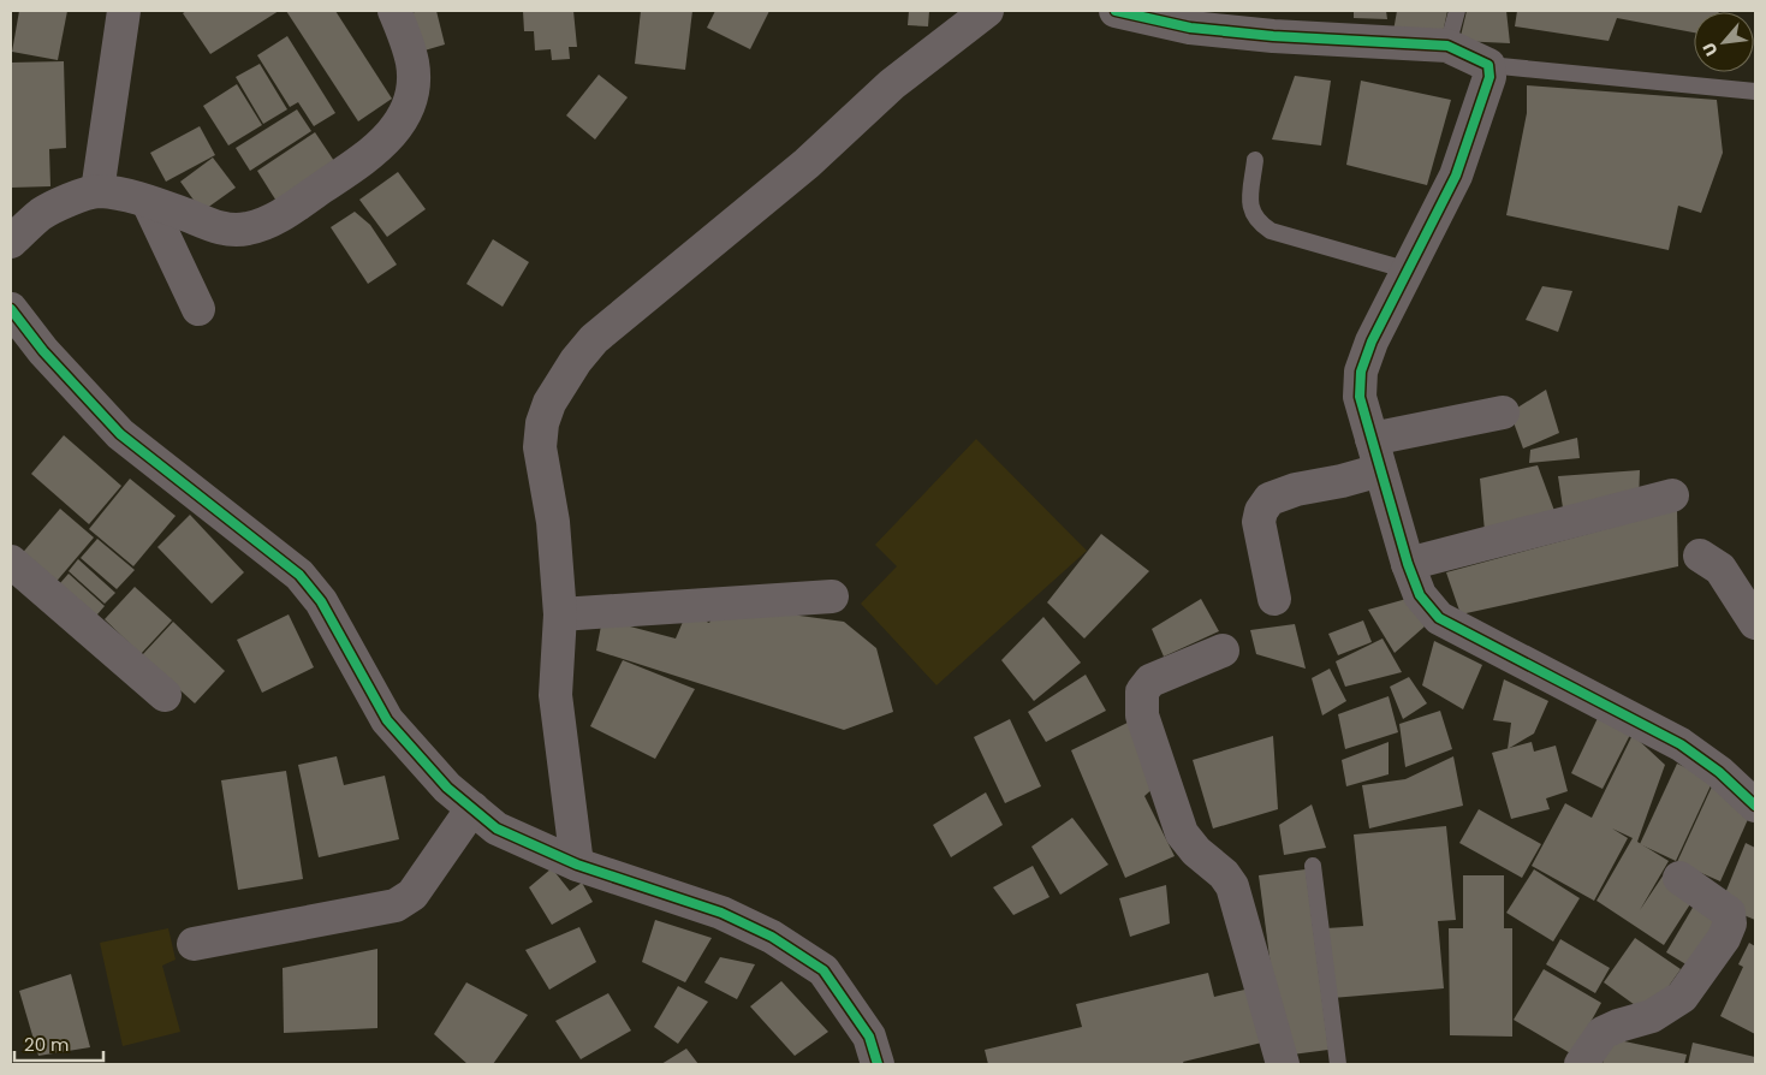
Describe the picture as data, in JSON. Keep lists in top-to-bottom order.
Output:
{
  "scale_bar": "20 m",
  "north": "bottom left"
}
